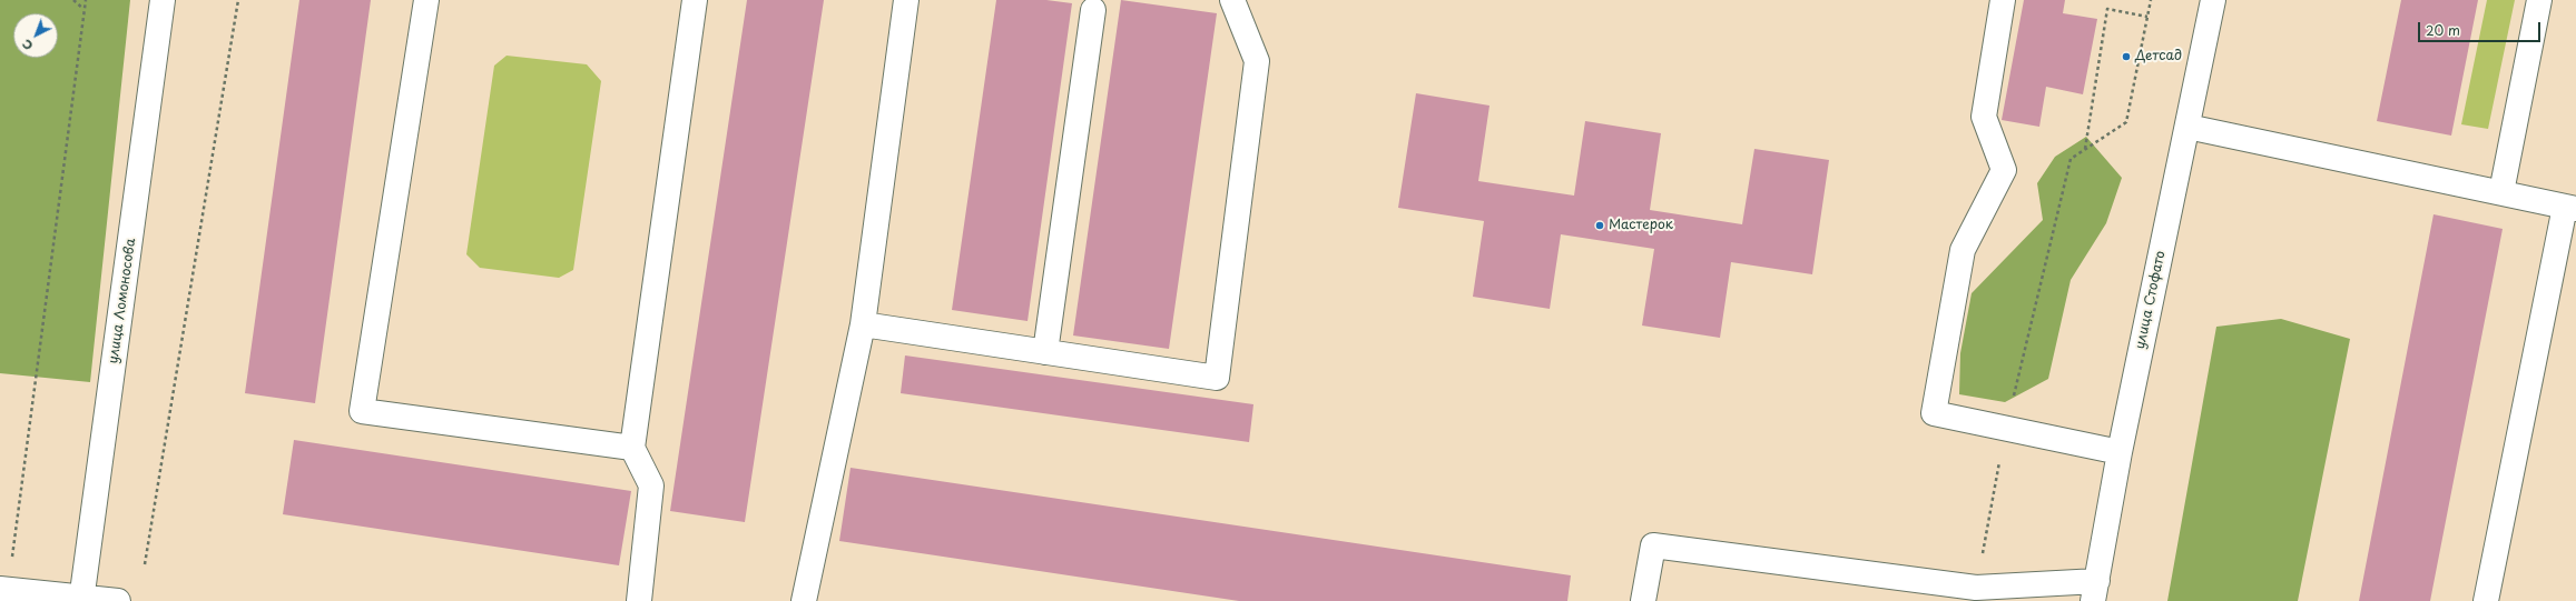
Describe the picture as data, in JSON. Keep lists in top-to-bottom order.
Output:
{
  "streets": {
    "street": ["улица Стофато", "улица Ломоносова"]
  },
  "places": ["Детсад", "Мастерок"],
  "scale_bar": "20 m",
  "north": "bottom left"
}
